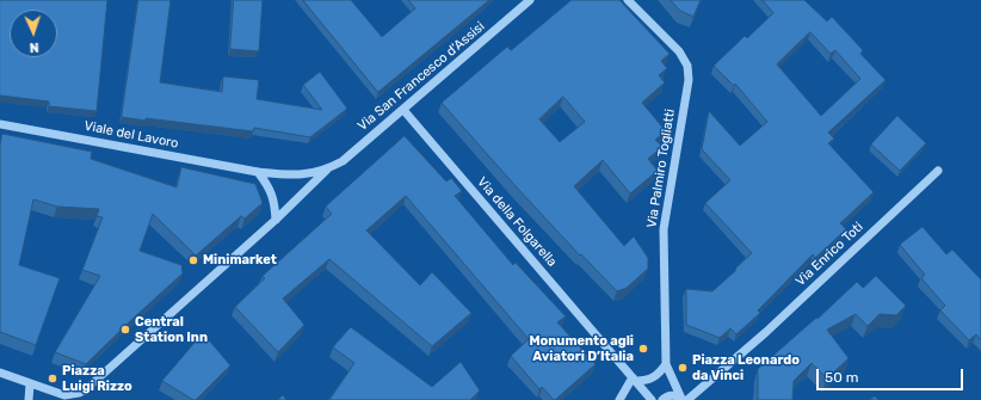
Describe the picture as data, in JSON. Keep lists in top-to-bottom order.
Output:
{
  "streets": {
    "street": [
      "Via San Francesco d'Assisi",
      "Viale del Lavoro",
      "Via Palmiro Togliatti",
      "Via della Folgarella",
      "Via Enrico Toti"
    ]
  },
  "crossings": [
    ["Via San Francesco d'Assisi", "Viale del Lavoro"],
    ["Via San Francesco d'Assisi", "Via della Folgarella"]
  ],
  "places": [
    "Minimarket",
    "Central Station Inn",
    "Monumento agli Aviatori D’Italia",
    "Piazza Leonardo da Vinci",
    "Piazza Luigi Rizzo"
  ],
  "scale_bar": "50 m",
  "north": "bottom"
}
